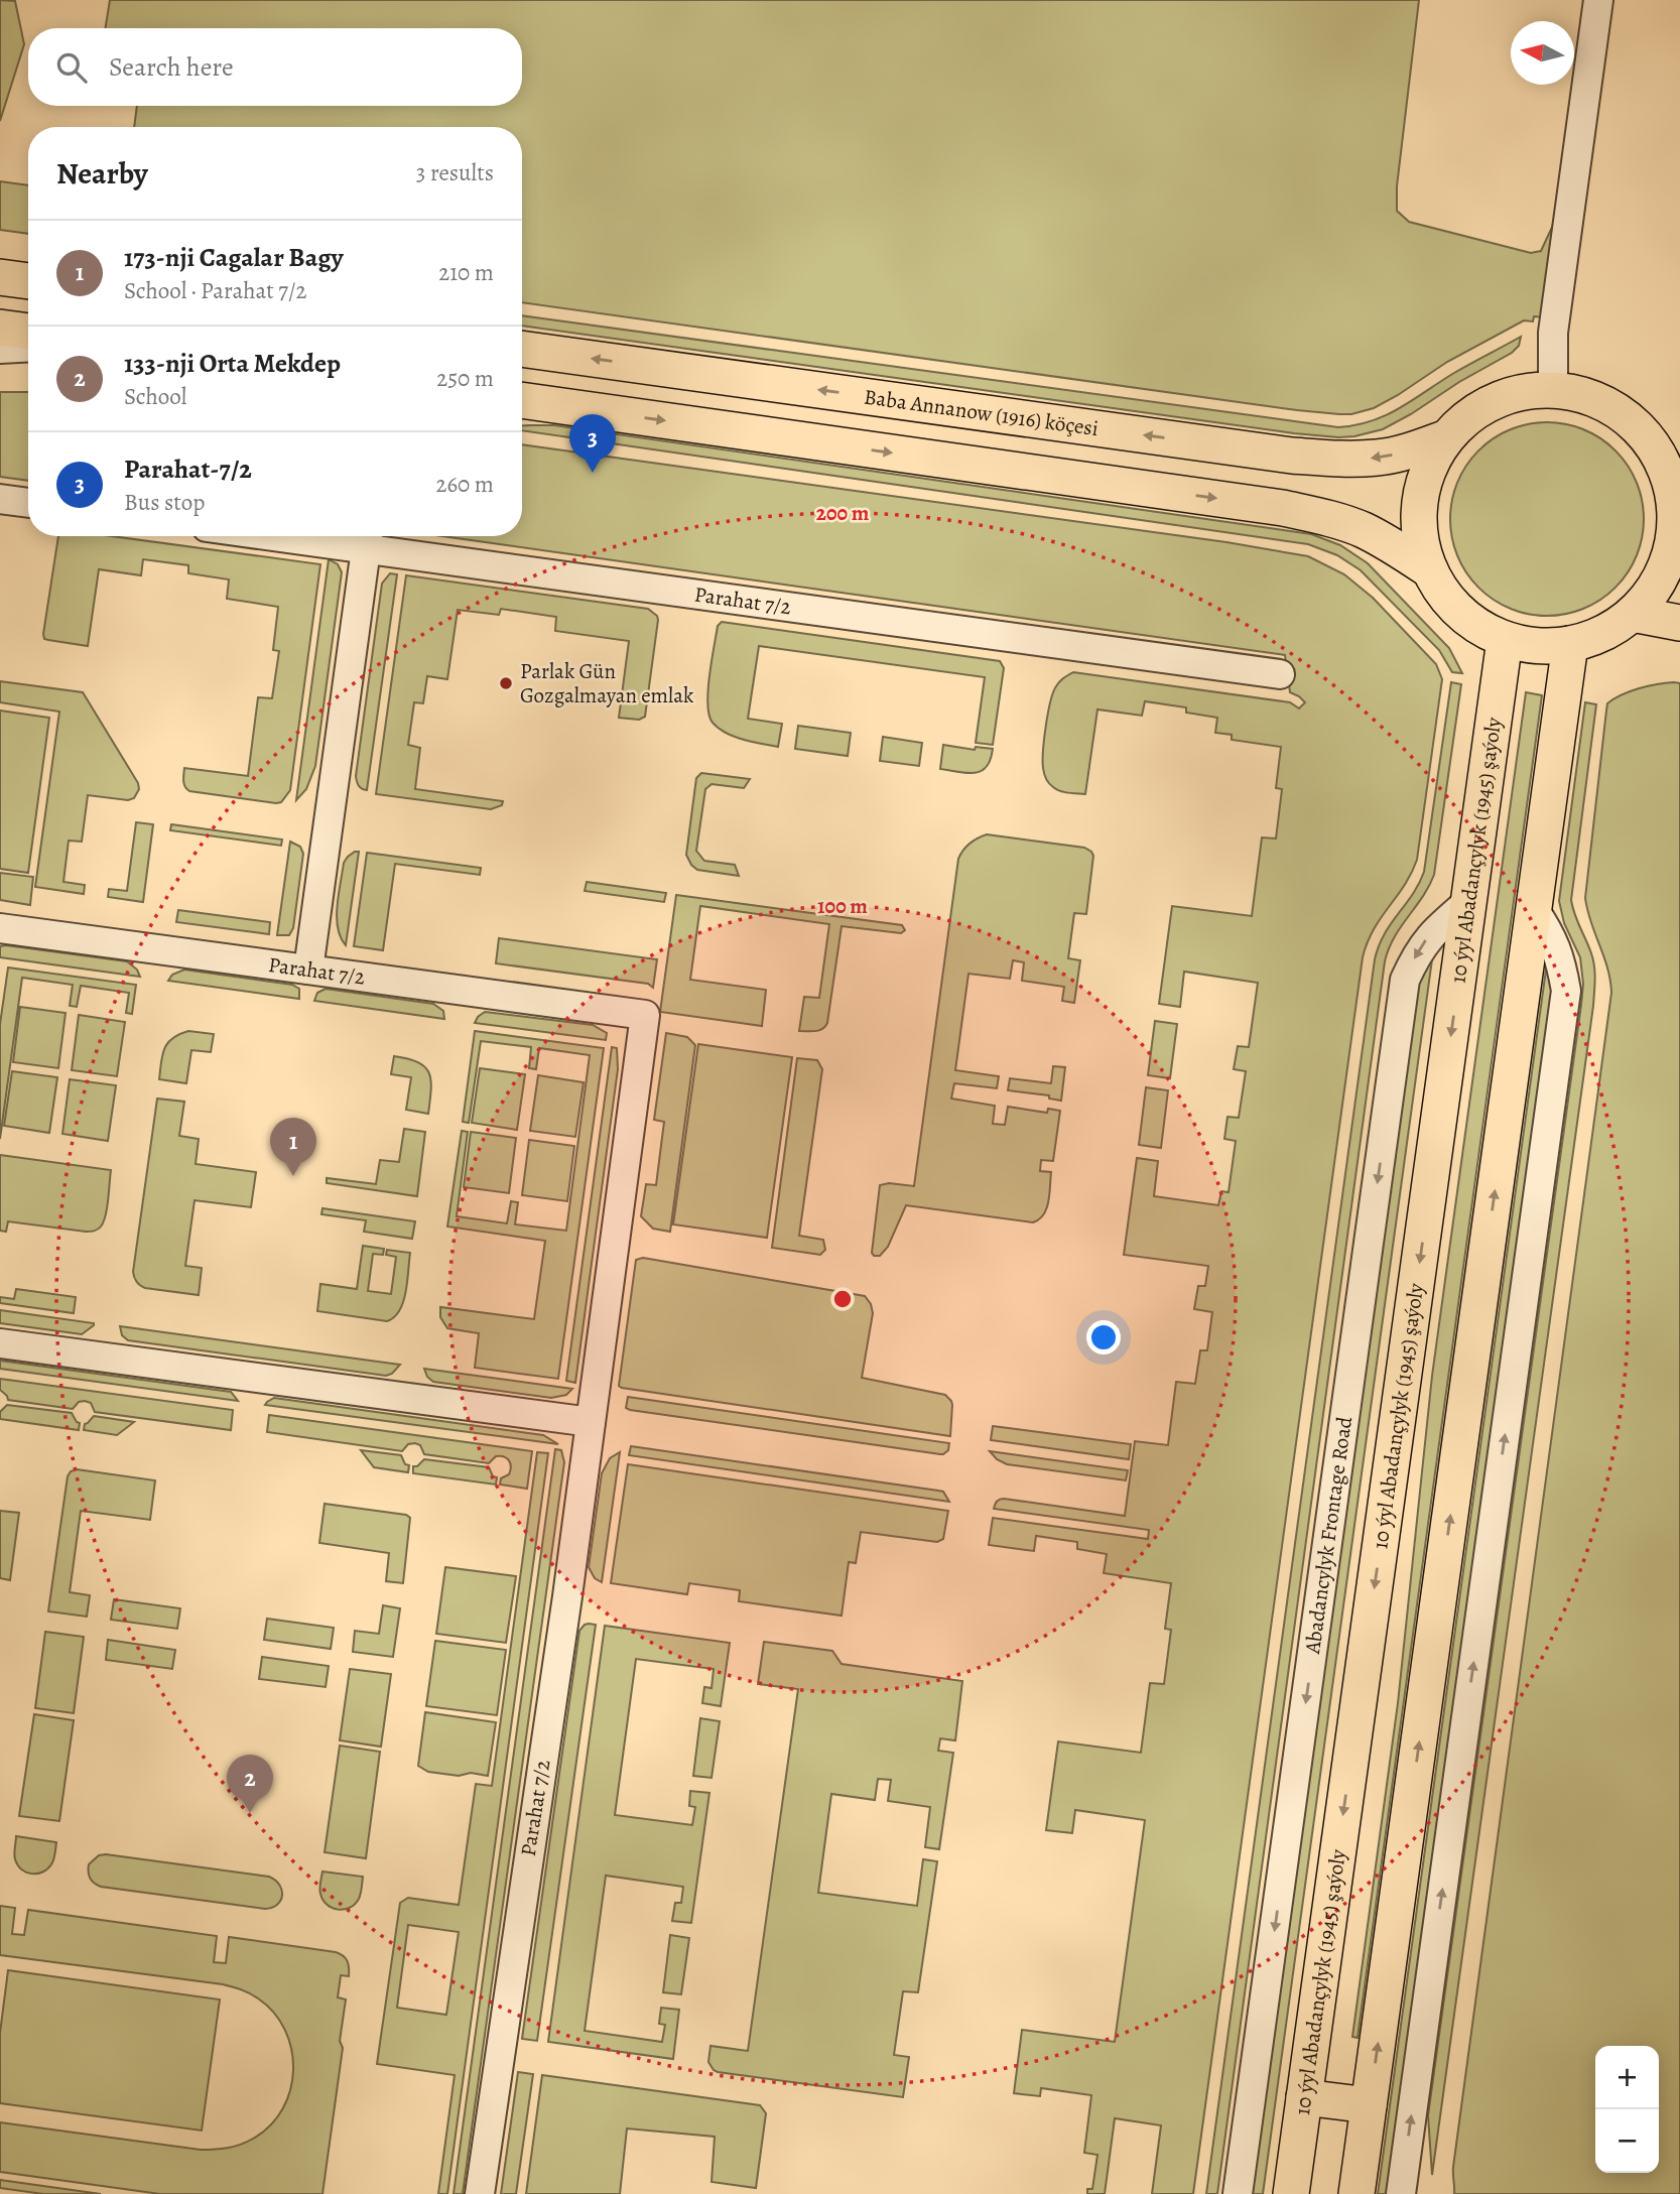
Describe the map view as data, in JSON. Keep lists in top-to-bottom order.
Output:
{
  "streets": {
    "main road": ["Baba Annanow (1916) köçesi", "10 ýyl Abadançylyk (1945) şaýoly"],
    "street": ["Parahat 7/2", "Abadancylyk Frontage Road"]
  },
  "crossings": [
    ["10 ýyl Abadançylyk (1945) şaýoly", "Abadancylyk Frontage Road"]
  ],
  "places": ["Parlak Gün Gozgalmayan emlak"],
  "north": "left",
  "page": {
    "search": "Search here",
    "heading": ["Nearby", "3 results"],
    "list": [
      {
        "mark": "1",
        "name": "173-nji Cagalar Bagy",
        "note": "School · Parahat 7/2",
        "value": "210 m"
      },
      {
        "mark": "2",
        "name": "133-nji Orta Mekdep",
        "note": "School",
        "value": "250 m"
      },
      {
        "mark": "3",
        "name": "Parahat-7/2",
        "note": "Bus stop",
        "value": "260 m"
      }
    ],
    "pins": ["3", "1", "2"],
    "map_buttons": ["+", "−"]
  },
  "rings": ["200 m", "100 m"]
}
